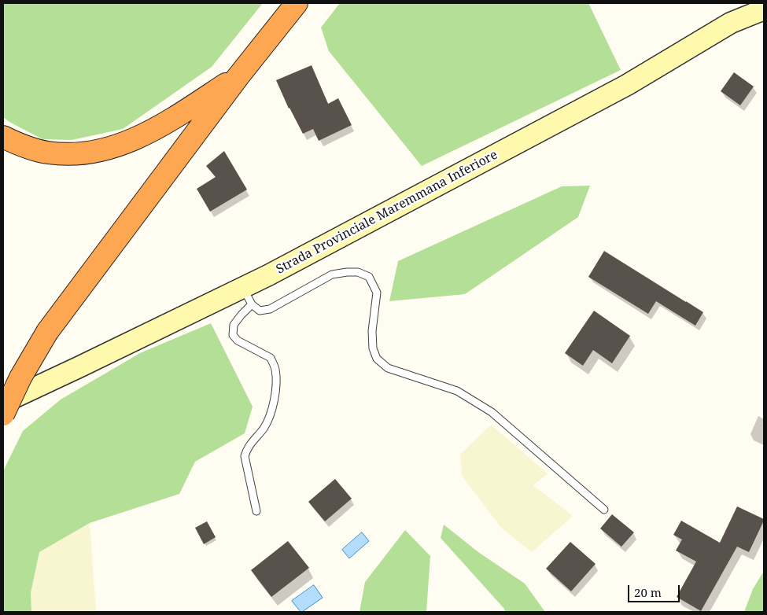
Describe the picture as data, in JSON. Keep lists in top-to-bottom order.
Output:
{
  "streets": {
    "main road": ["Strada Provinciale Maremmana Inferiore"]
  },
  "scale_bar": "20 m"
}
